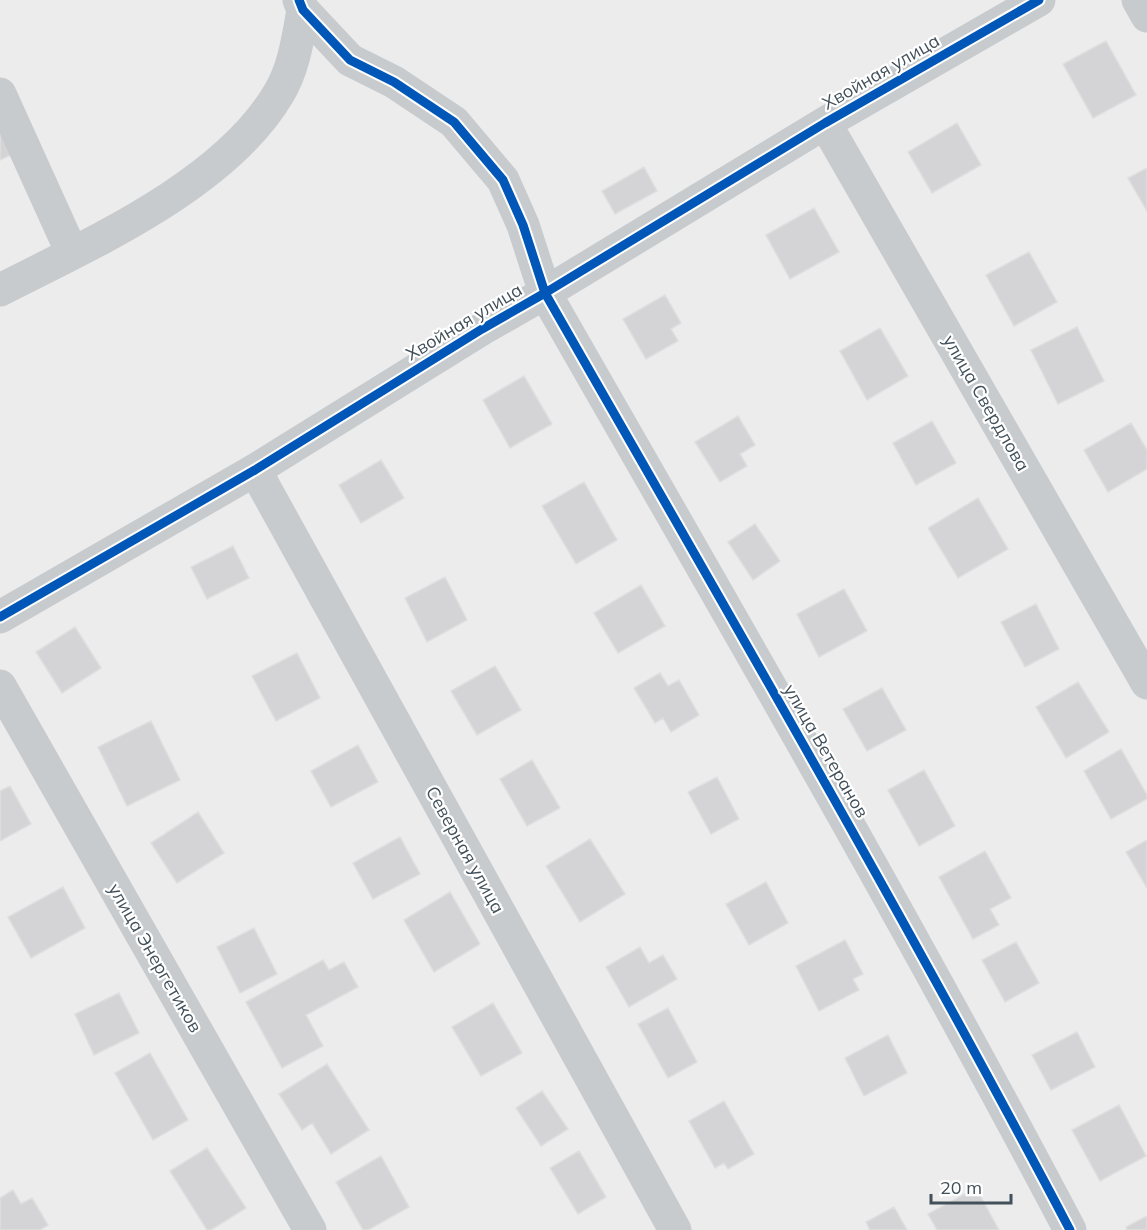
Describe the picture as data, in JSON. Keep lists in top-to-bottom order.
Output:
{
  "streets": {
    "street": [
      "Хвойная улица",
      "улица Свердлова",
      "улица Ветеранов",
      "Северная улица",
      "улица Энергетиков"
    ]
  },
  "crossings": [
    ["Хвойная улица", "улица Свердлова"],
    ["Хвойная улица", "улица Ветеранов"],
    ["Хвойная улица", "Северная улица"]
  ],
  "scale_bar": "20 m"
}
